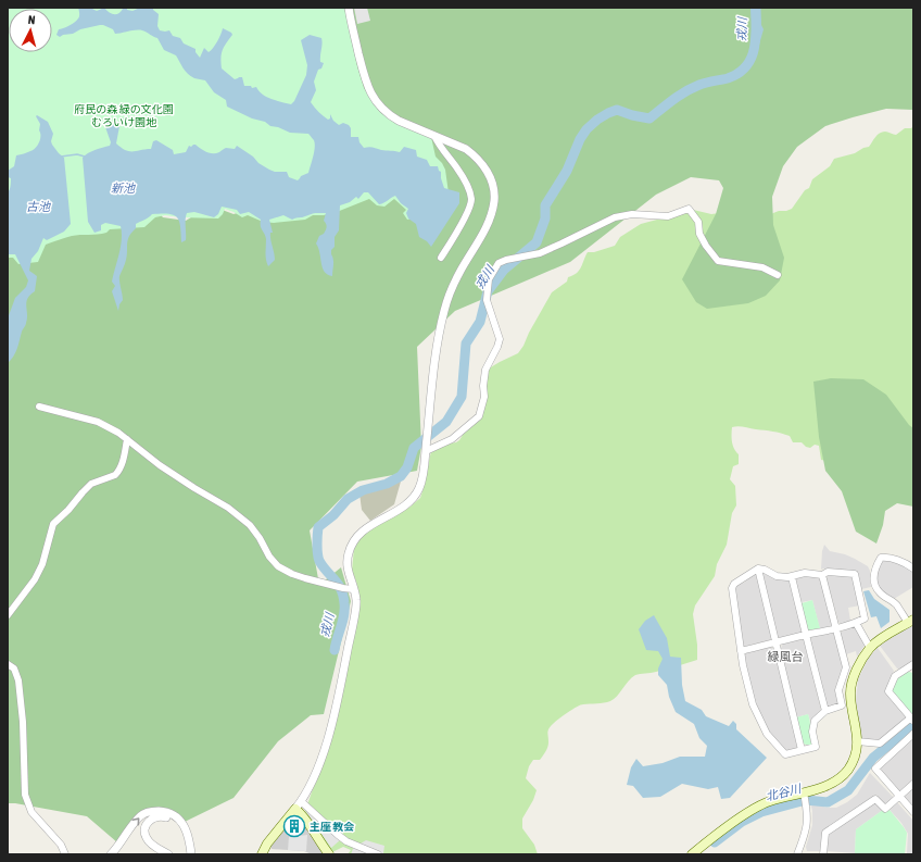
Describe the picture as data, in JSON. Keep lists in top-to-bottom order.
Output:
{
  "districts": ["緑風台"],
  "water": [
    "戎川",
    "新池",
    "古池",
    "北谷川"
  ],
  "parks": ["府民の森 緑の文化園 むろいけ園地"],
  "places": {
    "building": ["主座 教会"]
  },
  "north": "top"
}
